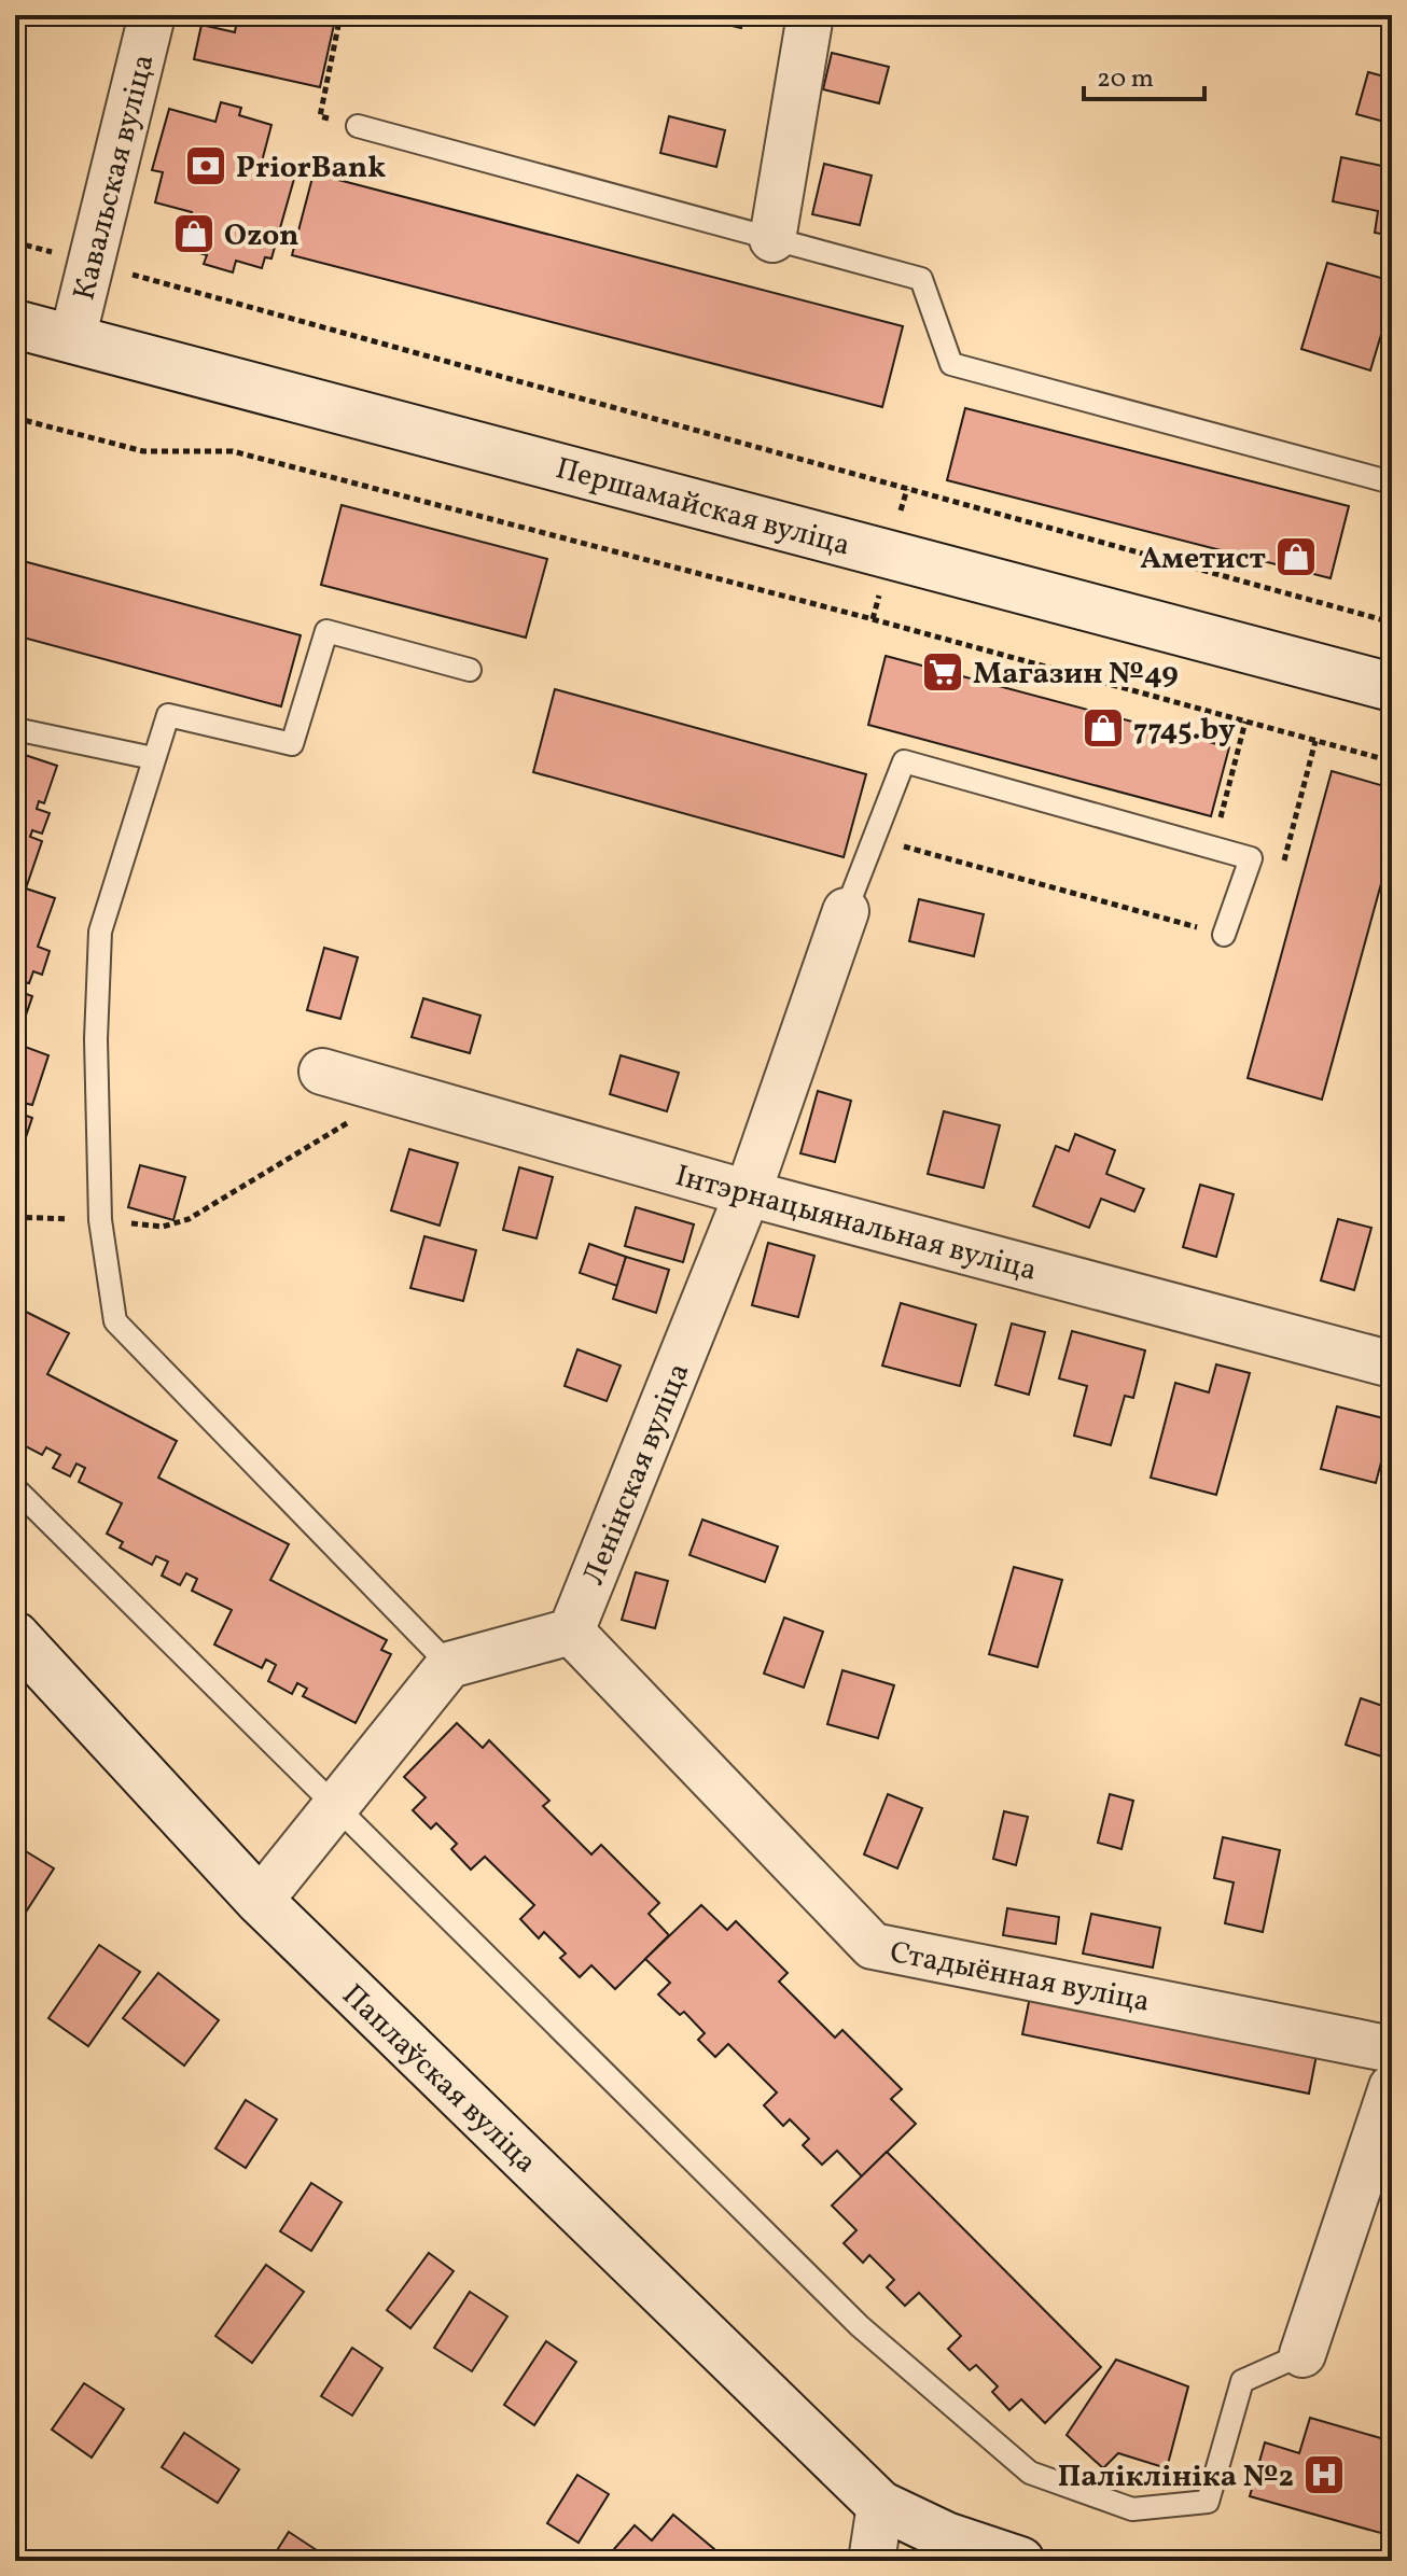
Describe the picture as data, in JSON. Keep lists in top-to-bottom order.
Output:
{
  "streets": {
    "main road": ["Першамайская вуліца", "Паплаўская вуліца"],
    "street": [
      "Кавальская вуліца",
      "Інтэрнацыянальная вуліца",
      "Ленінская вуліца",
      "Стадыённая вуліца"
    ]
  },
  "crossings": [
    ["Кавальская вуліца", "Першамайская вуліца"],
    ["Інтэрнацыянальная вуліца", "Ленінская вуліца"],
    ["Ленінская вуліца", "Стадыённая вуліца"]
  ],
  "places": {
    "bank": ["PriorBank"],
    "shop": ["Ozon", "Аметист", "7745.by"],
    "supermarket": ["Магазин №49"],
    "hospital": ["Паліклініка №2"]
  },
  "scale_bar": "20 m"
}
